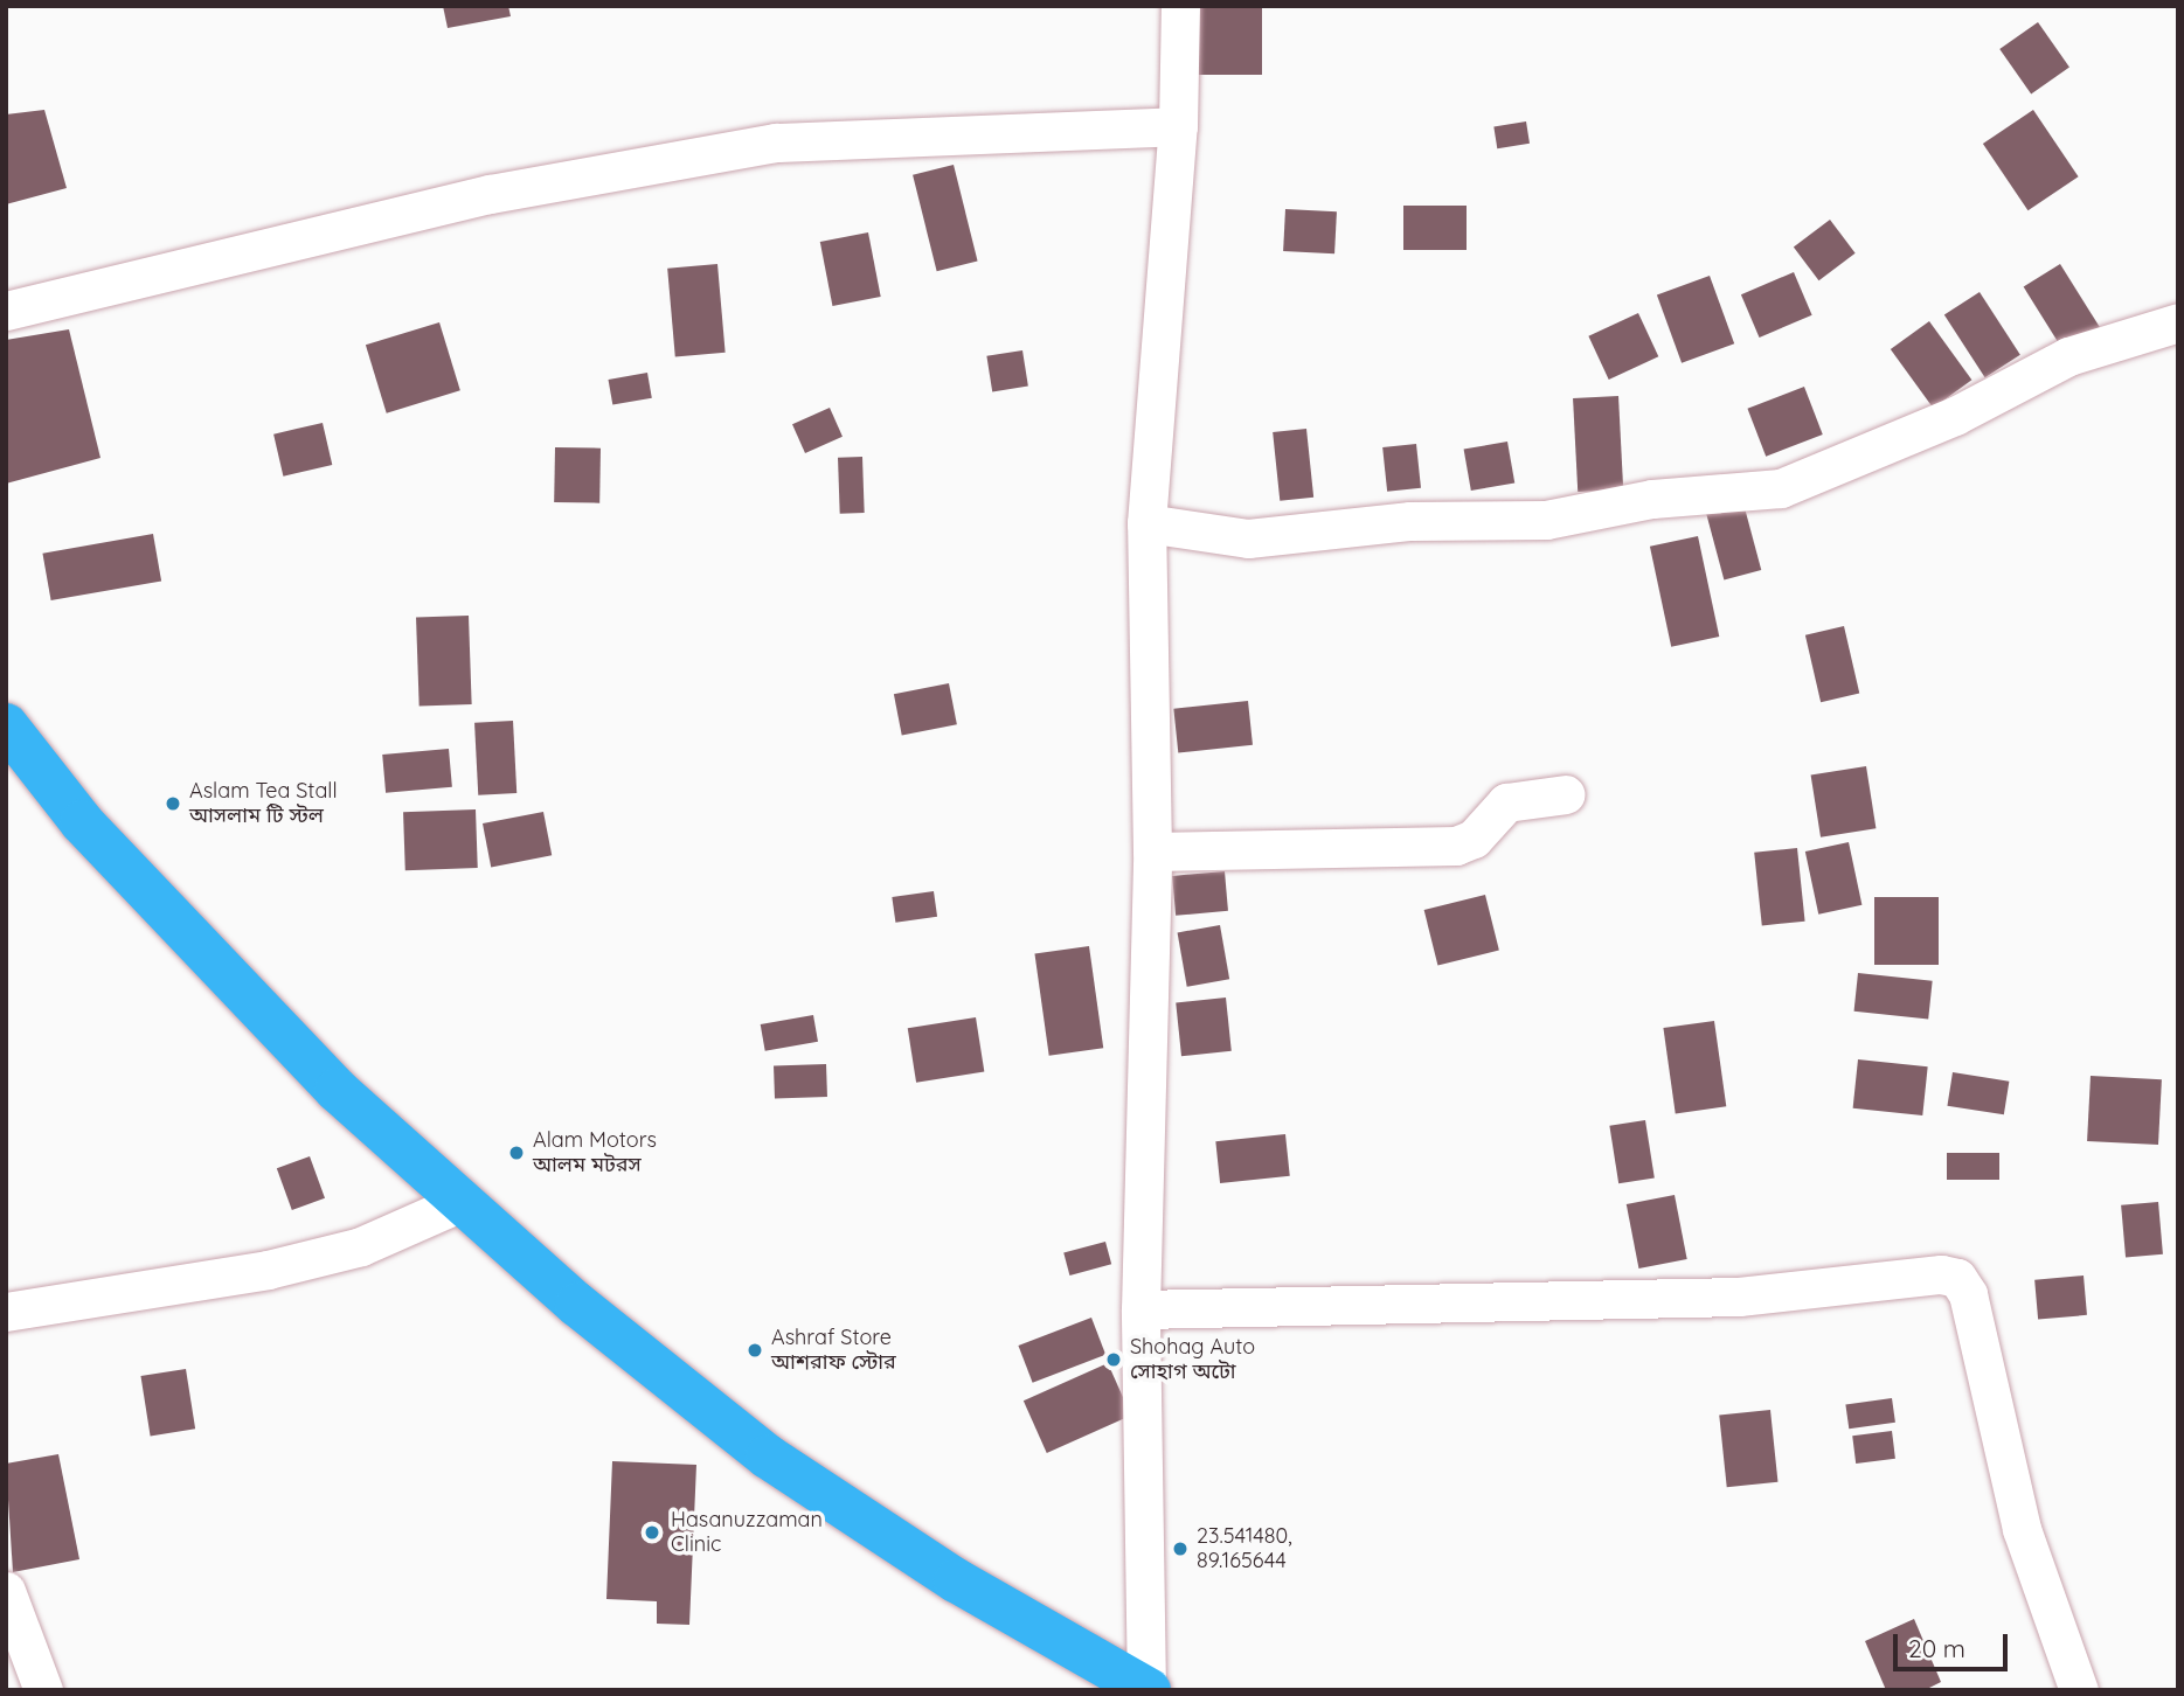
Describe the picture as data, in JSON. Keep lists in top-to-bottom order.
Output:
{
  "places": [
    "Aslam Tea Stall আসলাম টি স্টল",
    "Alam Motors আলম মটরস",
    "Ashraf Store আশরাফ স্টোর",
    "Shohag Auto সোহাগ অটো",
    "Hasanuzzaman Clinic",
    "23.541480, 89.165644"
  ],
  "scale_bar": "20 m"
}
